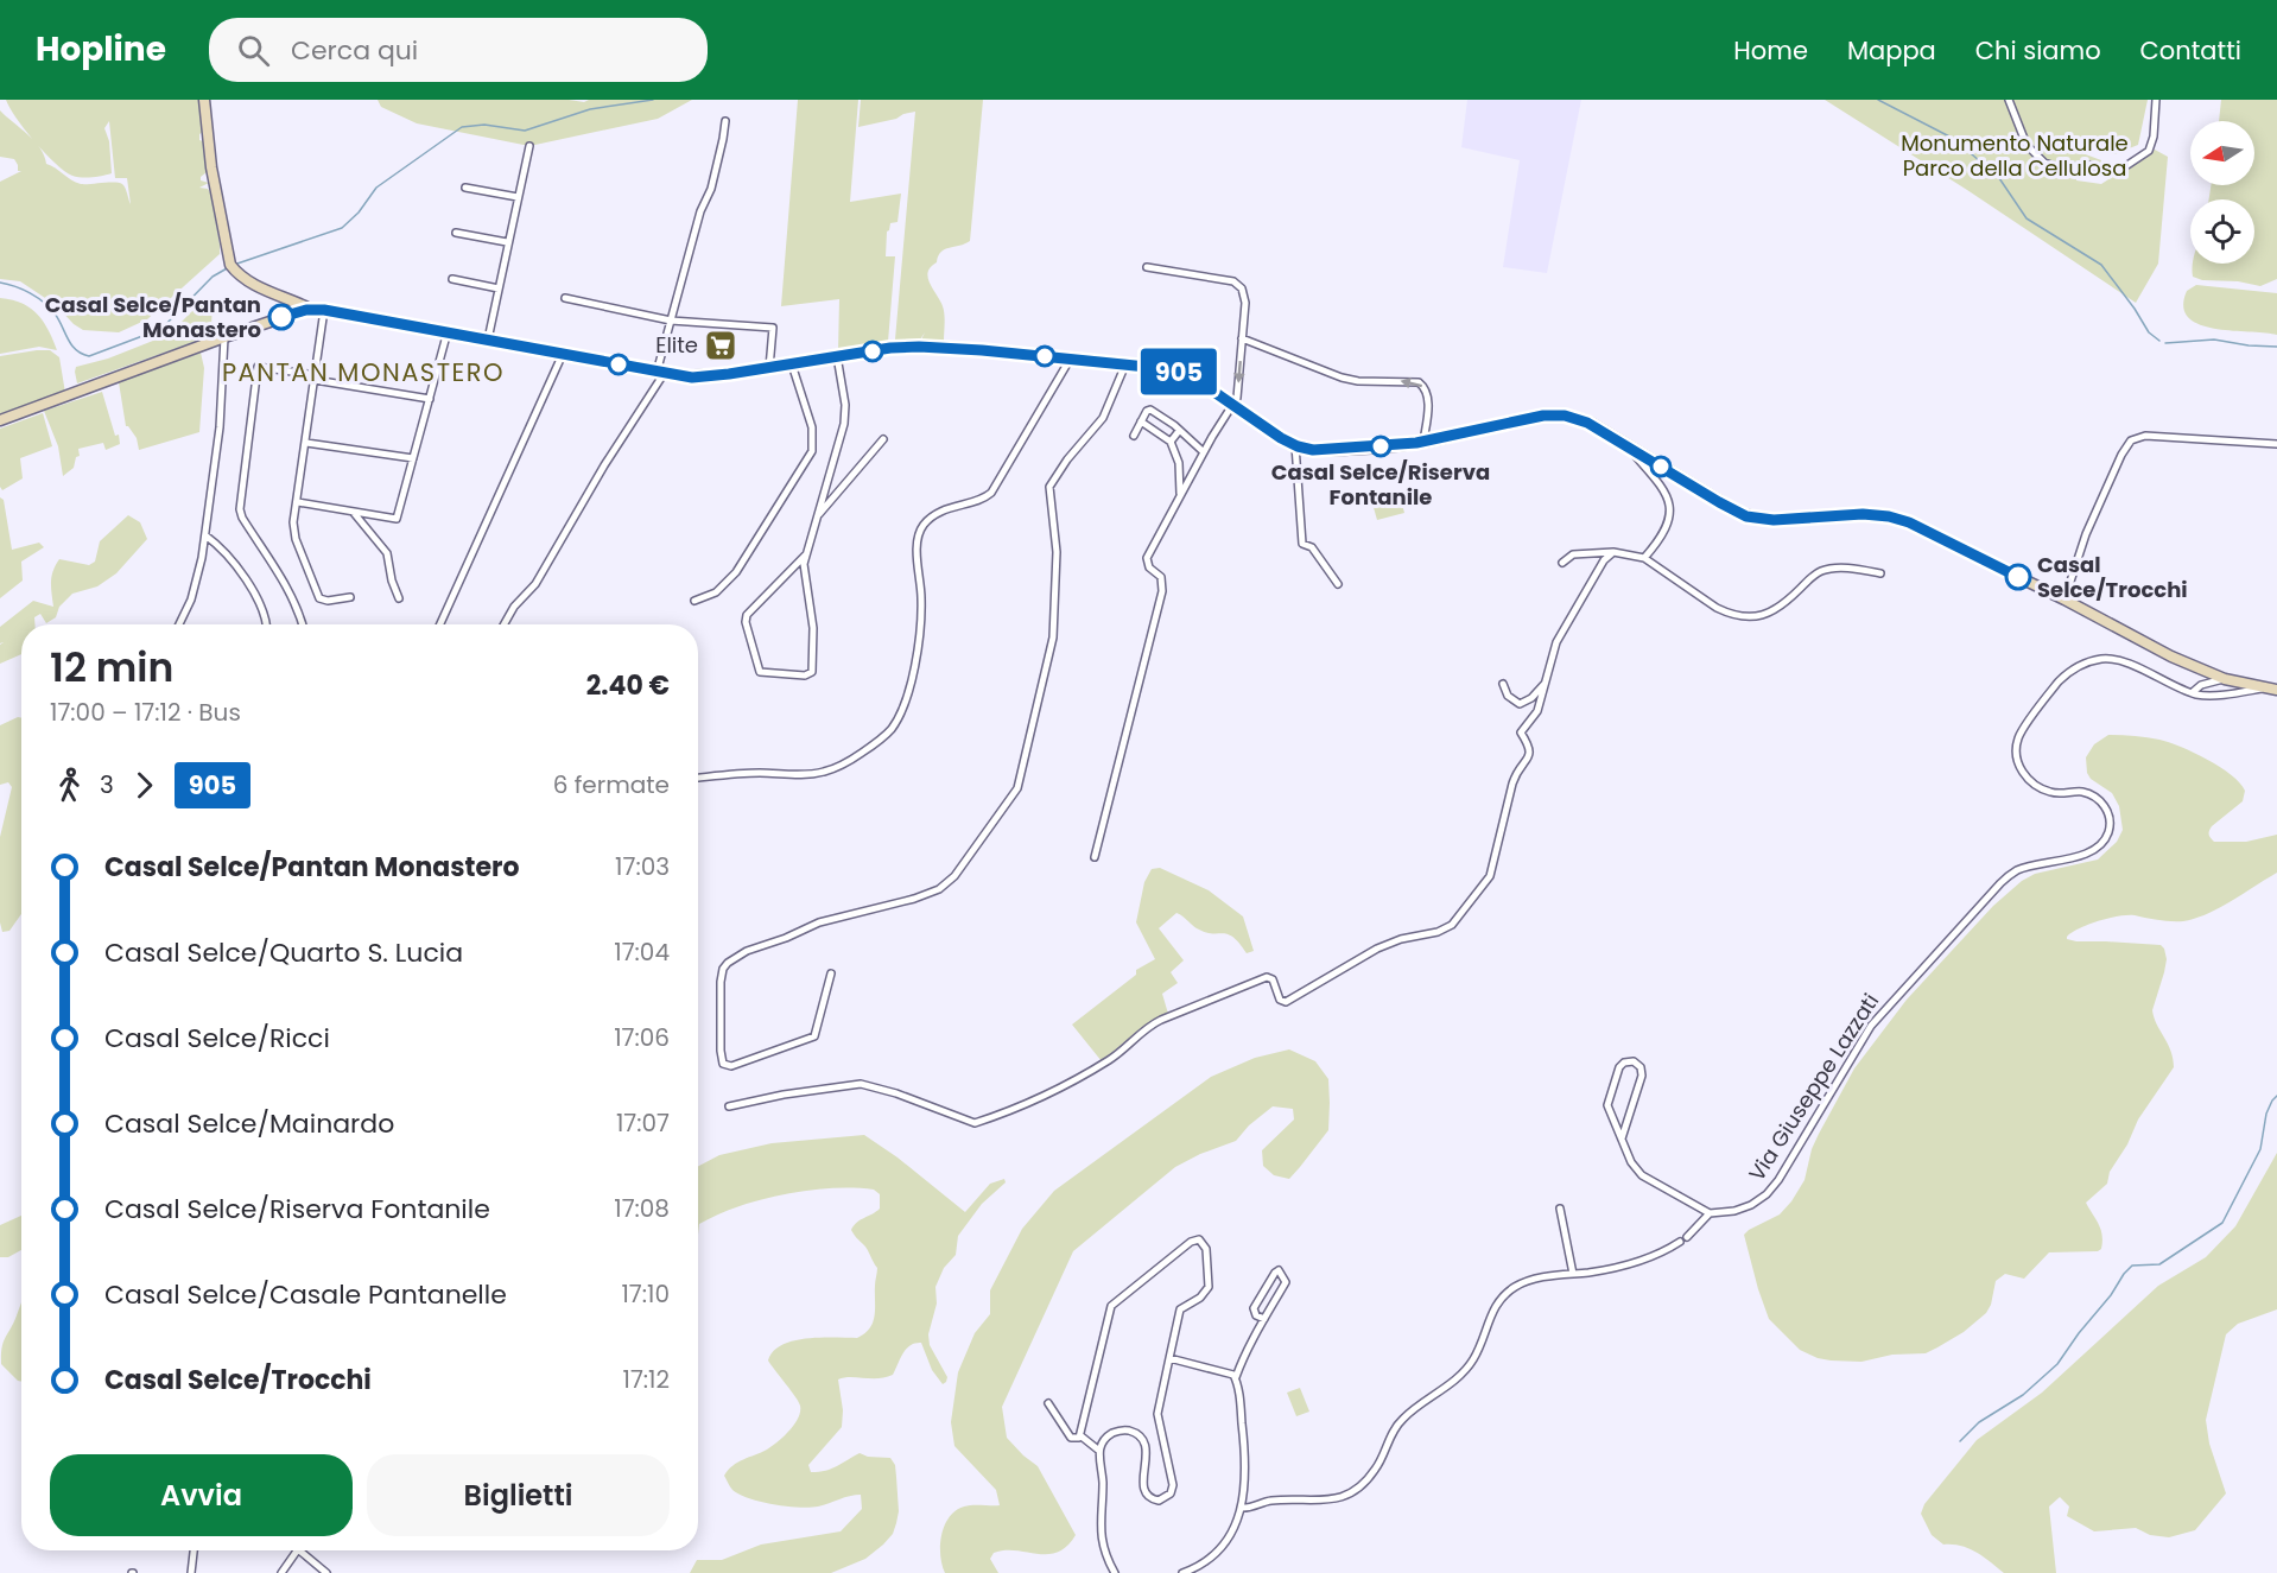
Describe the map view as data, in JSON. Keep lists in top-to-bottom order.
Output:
{
  "streets": {
    "street": ["Via Giuseppe Lazzati"]
  },
  "districts": ["PANTAN MONASTERO"],
  "parks": ["Monumento Naturale Parco della Cellulosa"],
  "places": {
    "other": ["Casal Selce/Pantan Monastero", "Casal Selce/Riserva Fontanile", "Casal Selce/Trocchi"],
    "supermarket": ["Elite"]
  },
  "lines": ["bus line 905"],
  "north": "left",
  "page": {
    "header": "Hopline",
    "search": "Cerca qui",
    "nav": [
      "Home",
      "Mappa",
      "Chi siamo",
      "Contatti"
    ],
    "on_map": "905",
    "heading": ["12 min", "17:00 – 17:12 · Bus", "2.40 €"],
    "legs": ["3", "905", "6 fermate"],
    "list": [
      {
        "name": "Casal Selce/Pantan Monastero",
        "value": "17:03"
      },
      {
        "name": "Casal Selce/Quarto S. Lucia",
        "value": "17:04"
      },
      {
        "name": "Casal Selce/Ricci",
        "value": "17:06"
      },
      {
        "name": "Casal Selce/Mainardo",
        "value": "17:07"
      },
      {
        "name": "Casal Selce/Riserva Fontanile",
        "value": "17:08"
      },
      {
        "name": "Casal Selce/Casale Pantanelle",
        "value": "17:10"
      },
      {
        "name": "Casal Selce/Trocchi",
        "value": "17:12"
      }
    ],
    "buttons": ["Avvia", "Biglietti"]
  }
}
